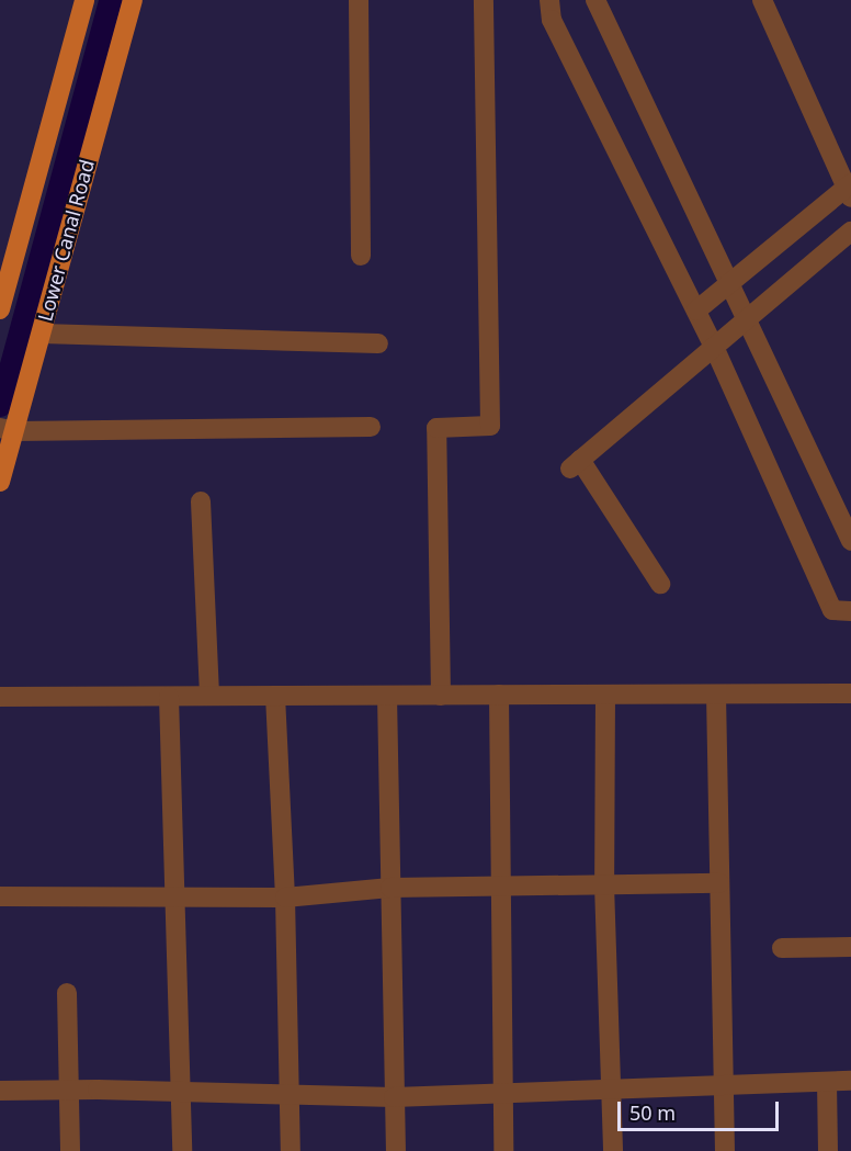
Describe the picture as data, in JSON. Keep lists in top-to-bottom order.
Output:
{
  "streets": {
    "main road": ["Lower Canal Road"]
  },
  "scale_bar": "50 m"
}
